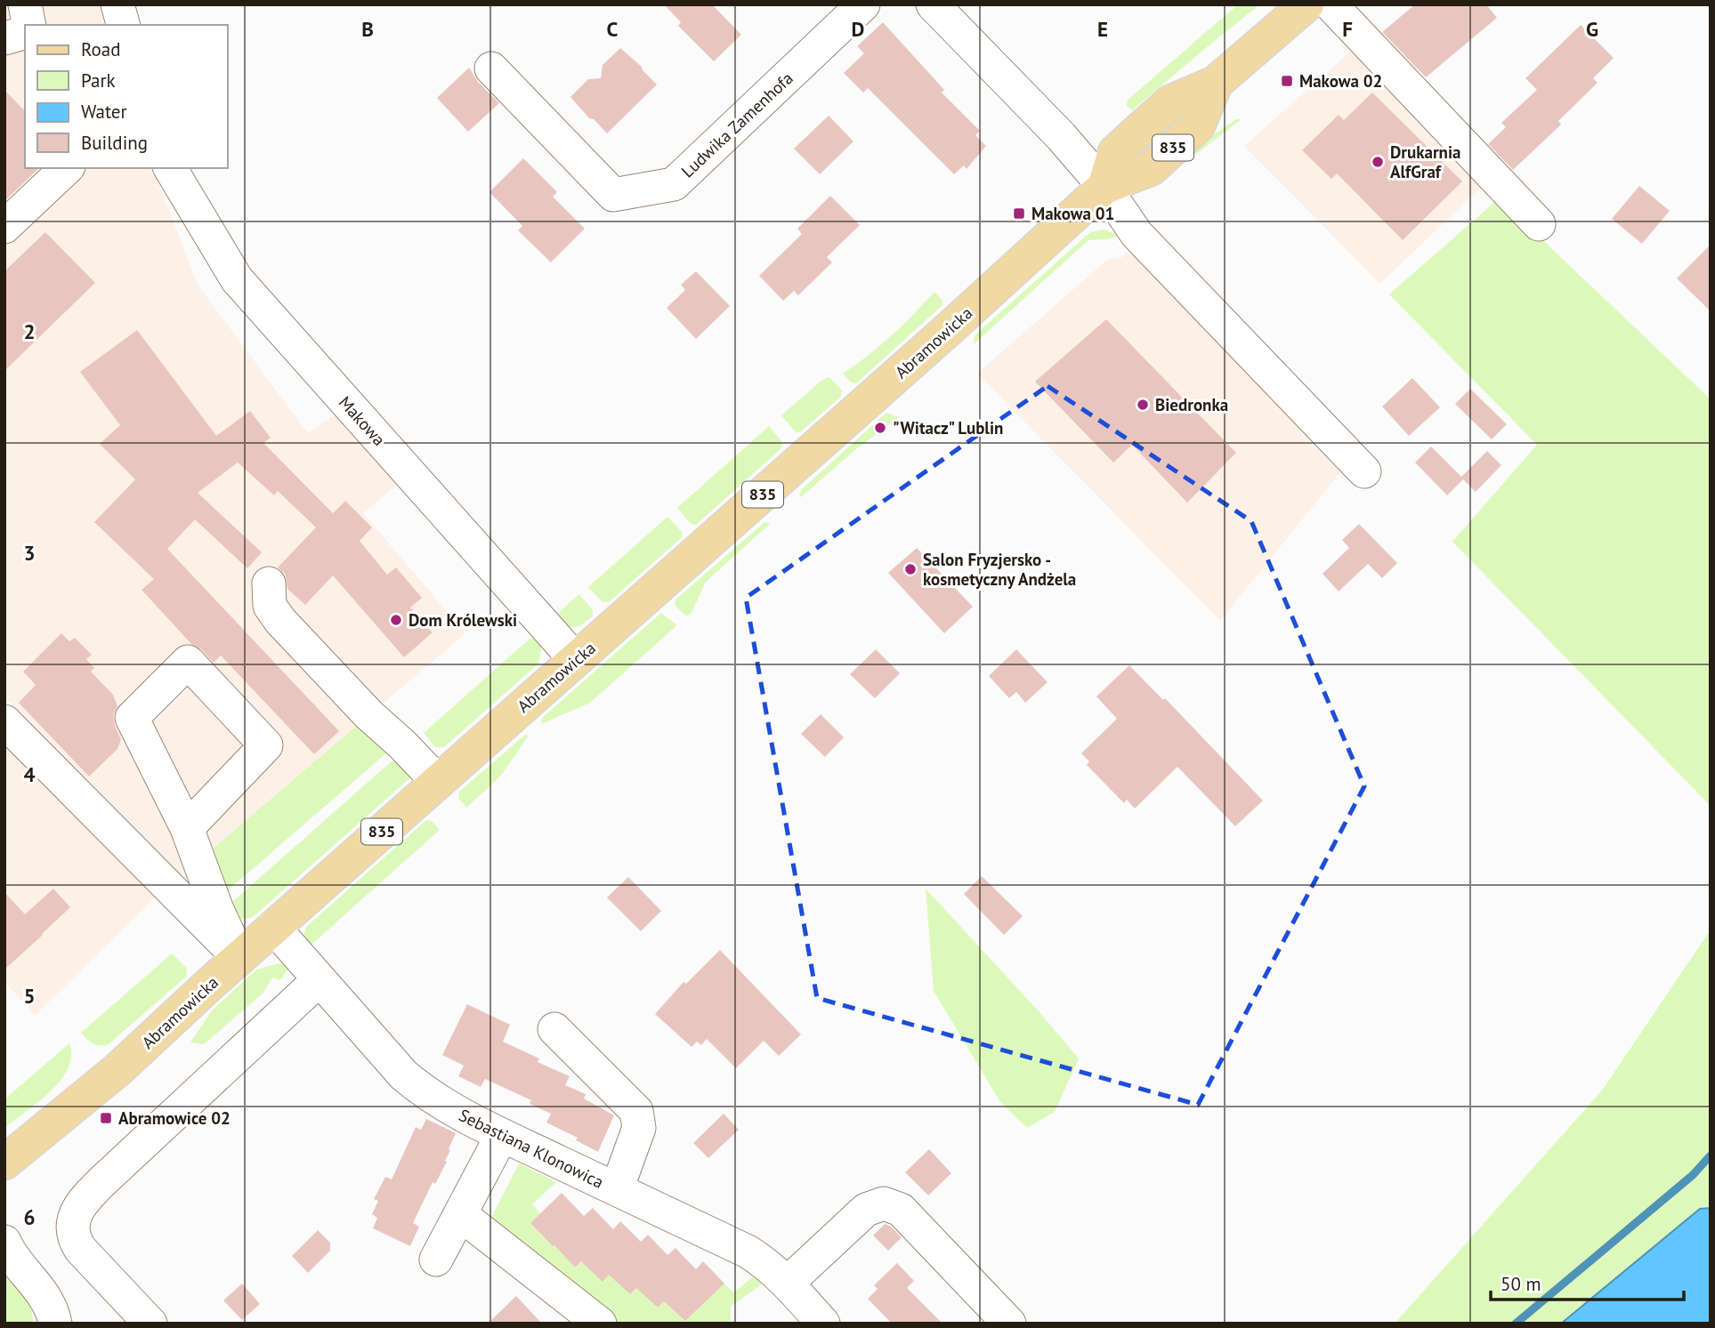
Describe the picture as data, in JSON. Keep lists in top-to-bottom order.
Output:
{
  "streets": {
    "main road": ["835", "Abramowicka"],
    "street": ["Ludwika Zamenhofa", "Makowa", "Sebastiana Klonowica"]
  },
  "crossings": [
    ["835", "Abramowicka"],
    ["Abramowicka", "Makowa"],
    ["Abramowicka", "Sebastiana Klonowica"]
  ],
  "places": {
    "transit": ["Makowa 02", "Makowa 01", "Abramowice 02"],
    "other": [
      "Drukarnia AlfGraf",
      "Biedronka",
      "\"Witacz\" Lublin",
      "Salon Fryzjersko - kosmetyczny Andżela",
      "Dom Królewski"
    ]
  },
  "legend": [
    "Road",
    "Park",
    "Water",
    "Building"
  ],
  "scale_bar": "50 m",
  "grid": {
    "columns": [
      "B",
      "C",
      "D",
      "E",
      "F",
      "G"
    ],
    "rows": [
      "2",
      "3",
      "4",
      "5",
      "6"
    ]
  }
}
